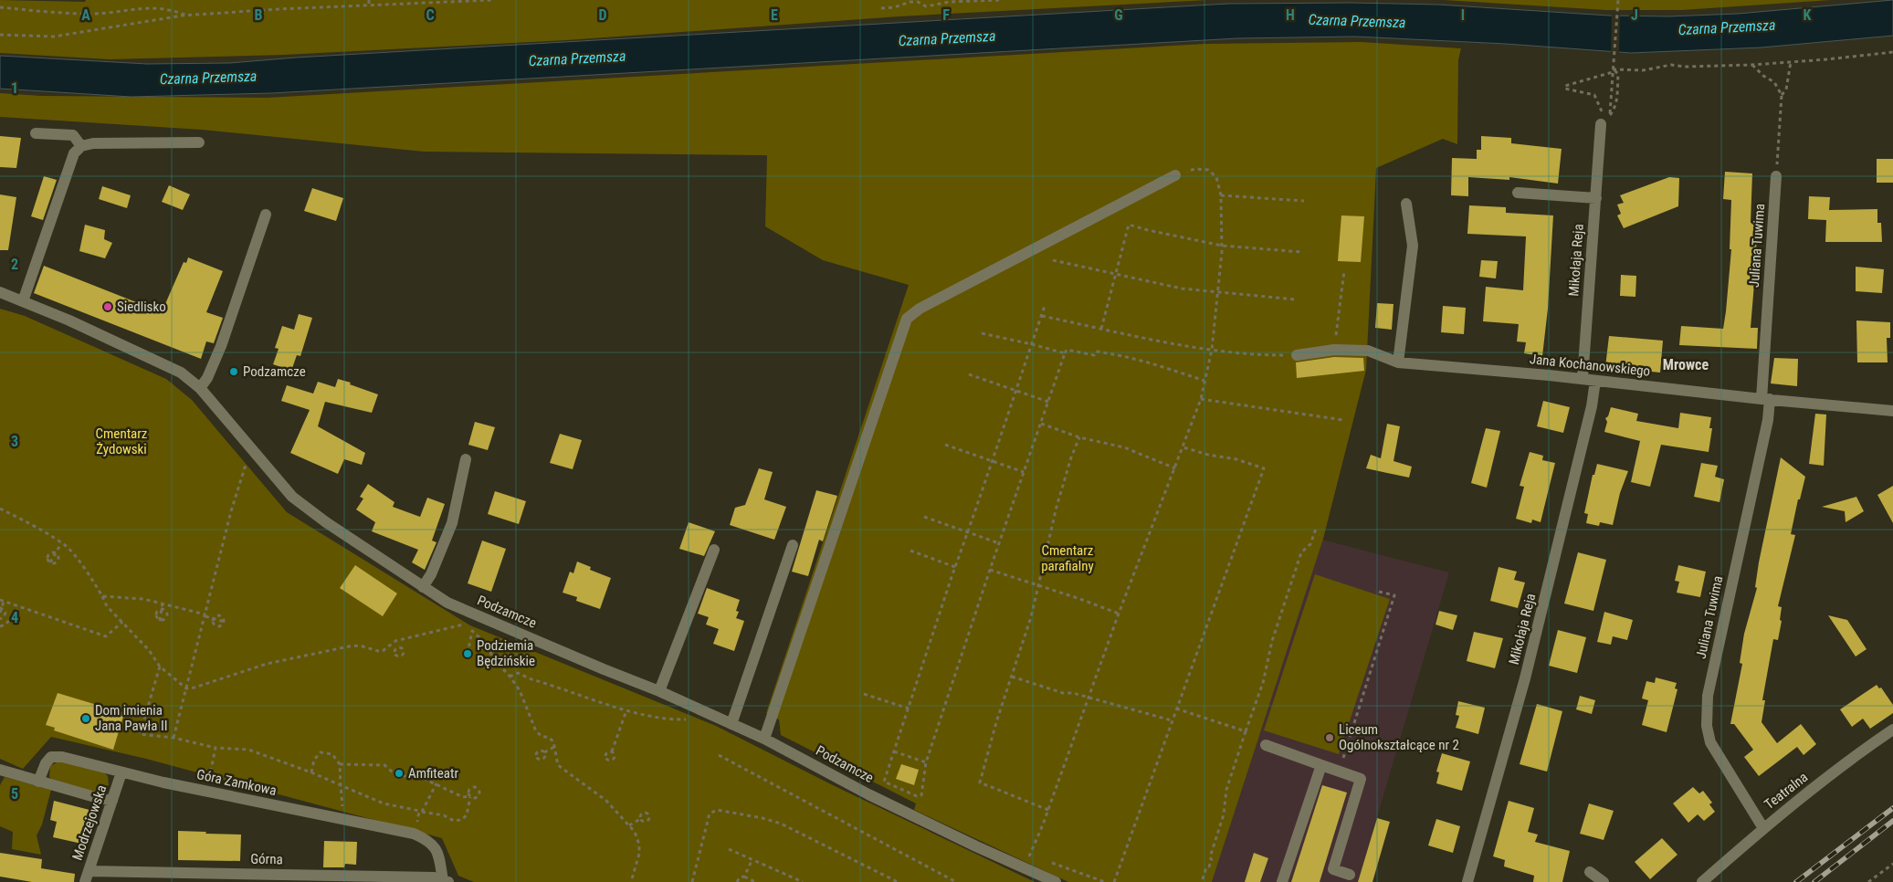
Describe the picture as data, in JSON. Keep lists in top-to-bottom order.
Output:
{
  "streets": {
    "street": [
      "Juliana Tuwima",
      "Mikołaja Reja",
      "Jana Kochanowskiego",
      "Podzamcze",
      "Góra Zamkowa",
      "Teatralna",
      "Modrzejowska",
      "Górna"
    ]
  },
  "crossings": [
    ["Juliana Tuwima", "Jana Kochanowskiego"],
    ["Juliana Tuwima", "Teatralna"],
    ["Mikołaja Reja", "Jana Kochanowskiego"],
    ["Góra Zamkowa", "Modrzejowska"],
    ["Góra Zamkowa", "Górna"],
    ["Modrzejowska", "Górna"]
  ],
  "districts": ["Mrowce"],
  "water": ["Czarna Przemsza"],
  "parks": ["Cmentarz Żydowski", "Cmentarz parafialny"],
  "places": [
    "Siedlisko",
    "Podzamcze",
    "Podziemia Będzińskie",
    "Dom imienia Jana Pawła II",
    "Liceum Ogólnokształcące nr 2",
    "Amfiteatr"
  ],
  "grid": {
    "columns": [
      "A",
      "B",
      "C",
      "D",
      "E",
      "F",
      "G",
      "H",
      "I",
      "J",
      "K"
    ],
    "rows": [
      "1",
      "2",
      "3",
      "4",
      "5"
    ]
  }
}
